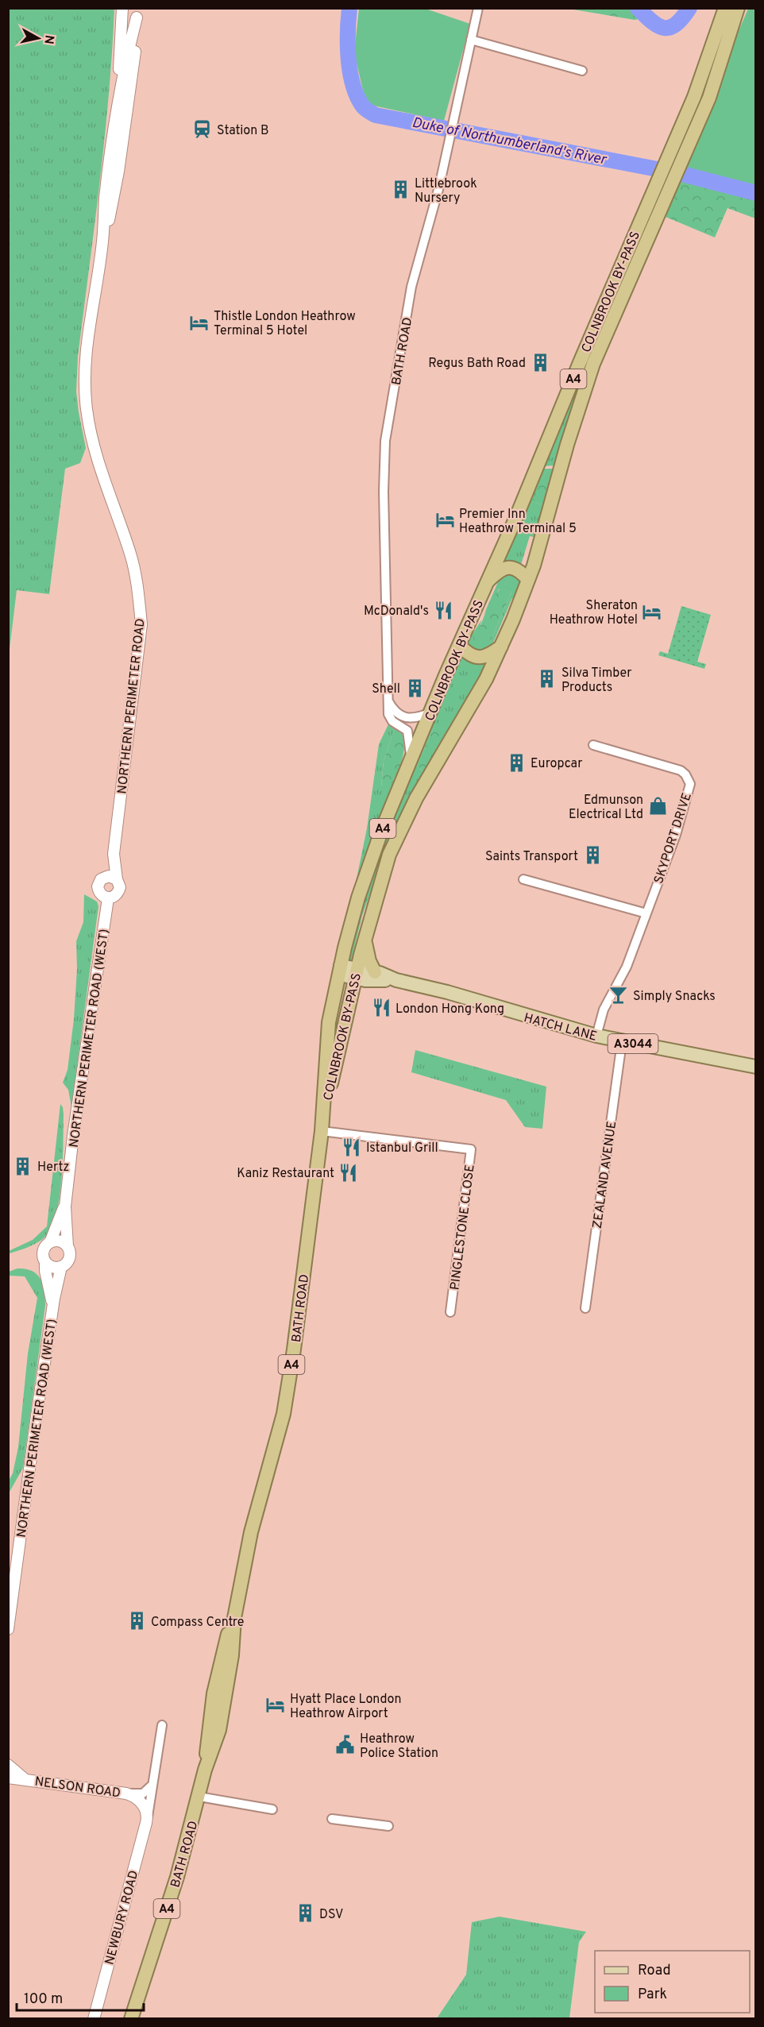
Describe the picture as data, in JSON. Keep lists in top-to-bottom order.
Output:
{
  "streets": {
    "highway": ["COLNBROOK BY-PASS", "BATH ROAD", "A4"],
    "main road": ["HATCH LANE", "A3044"],
    "street": [
      "NORTHERN PERIMETER ROAD",
      "SKYPORT DRIVE",
      "NORTHERN PERIMETER ROAD (WEST)",
      "ZEALAND AVENUE",
      "PINGLESTONE CLOSE",
      "NELSON ROAD",
      "NEWBURY ROAD"
    ]
  },
  "crossings": [
    ["COLNBROOK BY-PASS", "BATH ROAD"],
    ["COLNBROOK BY-PASS", "HATCH LANE"],
    ["BATH ROAD", "PINGLESTONE CLOSE"],
    ["NORTHERN PERIMETER ROAD", "NORTHERN PERIMETER ROAD (WEST)"],
    ["SKYPORT DRIVE", "HATCH LANE"],
    ["HATCH LANE", "ZEALAND AVENUE"],
    ["NELSON ROAD", "NEWBURY ROAD"]
  ],
  "water": ["Duke of Northumberland's River"],
  "places": {
    "station": ["Station B"],
    "building": [
      "Littlebrook Nursery",
      "Regus Bath Road",
      "Silva Timber Products",
      "Shell",
      "Europcar",
      "Saints Transport",
      "Hertz",
      "Compass Centre",
      "DSV"
    ],
    "hotel": [
      "Thistle London Heathrow Terminal 5 Hotel",
      "Premier Inn Heathrow Terminal 5",
      "Sheraton Heathrow Hotel",
      "Hyatt Place London Heathrow Airport"
    ],
    "restaurant": [
      "McDonald's",
      "London Hong Kong",
      "Istanbul Grill",
      "Kaniz Restaurant"
    ],
    "shop": ["Edmunson Electrical Ltd"],
    "bar": ["Simply Snacks"],
    "public building": ["Heathrow Police Station"]
  },
  "legend": ["Road", "Park"],
  "scale_bar": "100 m",
  "north": "right"
}
